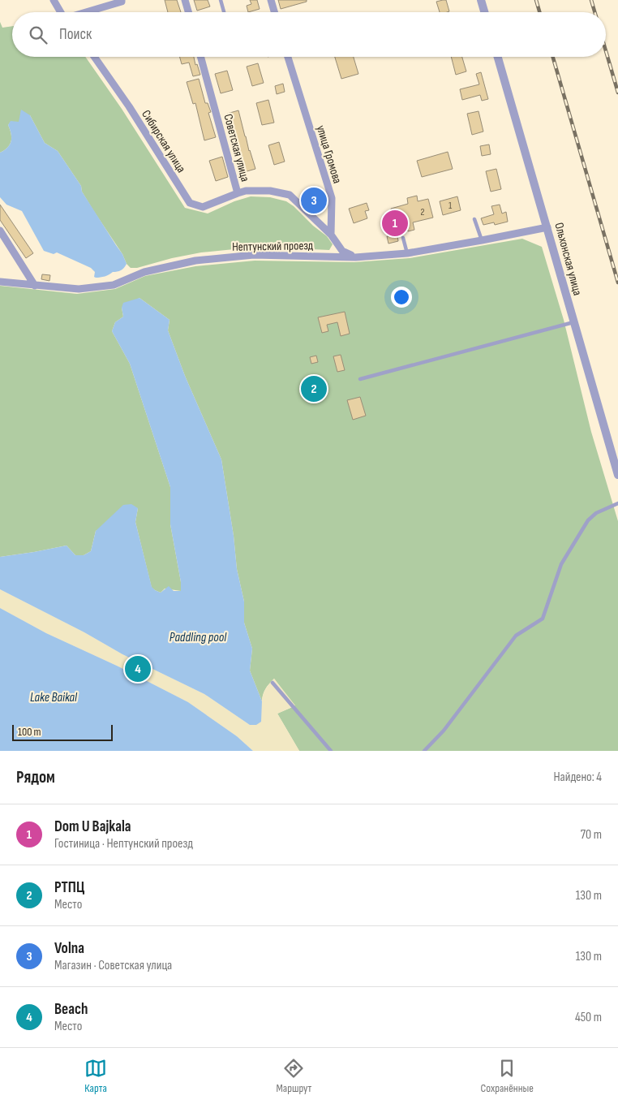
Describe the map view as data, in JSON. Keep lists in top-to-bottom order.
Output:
{
  "streets": {
    "street": [
      "Сибирская улица",
      "Советская улица",
      "улица Громова",
      "Нептунский проезд",
      "Ольхонская улица"
    ]
  },
  "crossings": [
    ["Сибирская улица", "Советская улица"],
    ["Советская улица", "улица Громова"],
    ["Нептунский проезд", "Ольхонская улица"]
  ],
  "water": ["Paddling pool", "Lake Baikal"],
  "house_numbers": ["1", "2"],
  "scale_bar": "100 m",
  "page": {
    "search": "Поиск",
    "pins": [
      "3",
      "1",
      "2",
      "4"
    ],
    "scale": "100 m",
    "heading": ["Рядом", "Найдено: 4"],
    "list": [
      {
        "mark": "1",
        "name": "Dom U Bajkala",
        "note": "Гостиница · Нептунский проезд",
        "value": "70 m"
      },
      {
        "mark": "2",
        "name": "РТПЦ",
        "note": "Место",
        "value": "130 m"
      },
      {
        "mark": "3",
        "name": "Volna",
        "note": "Магазин · Советская улица",
        "value": "130 m"
      },
      {
        "mark": "4",
        "name": "Beach",
        "note": "Место",
        "value": "450 m"
      }
    ],
    "nav": ["Карта", "Маршрут", "Сохранённые"]
  }
}
